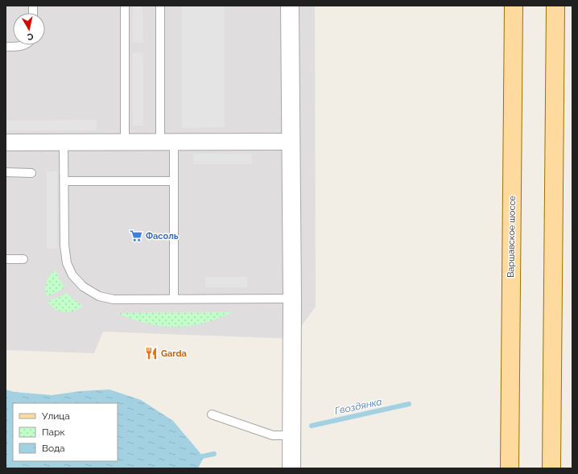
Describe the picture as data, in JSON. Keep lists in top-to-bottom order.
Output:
{
  "streets": {
    "main road": ["Варшавское шоссе"]
  },
  "water": ["Гвоздянка"],
  "places": {
    "supermarket": ["Фасоль"],
    "restaurant": ["Garda"]
  },
  "legend": ["Улица", "Парк", "Вода"],
  "north": "bottom"
}
